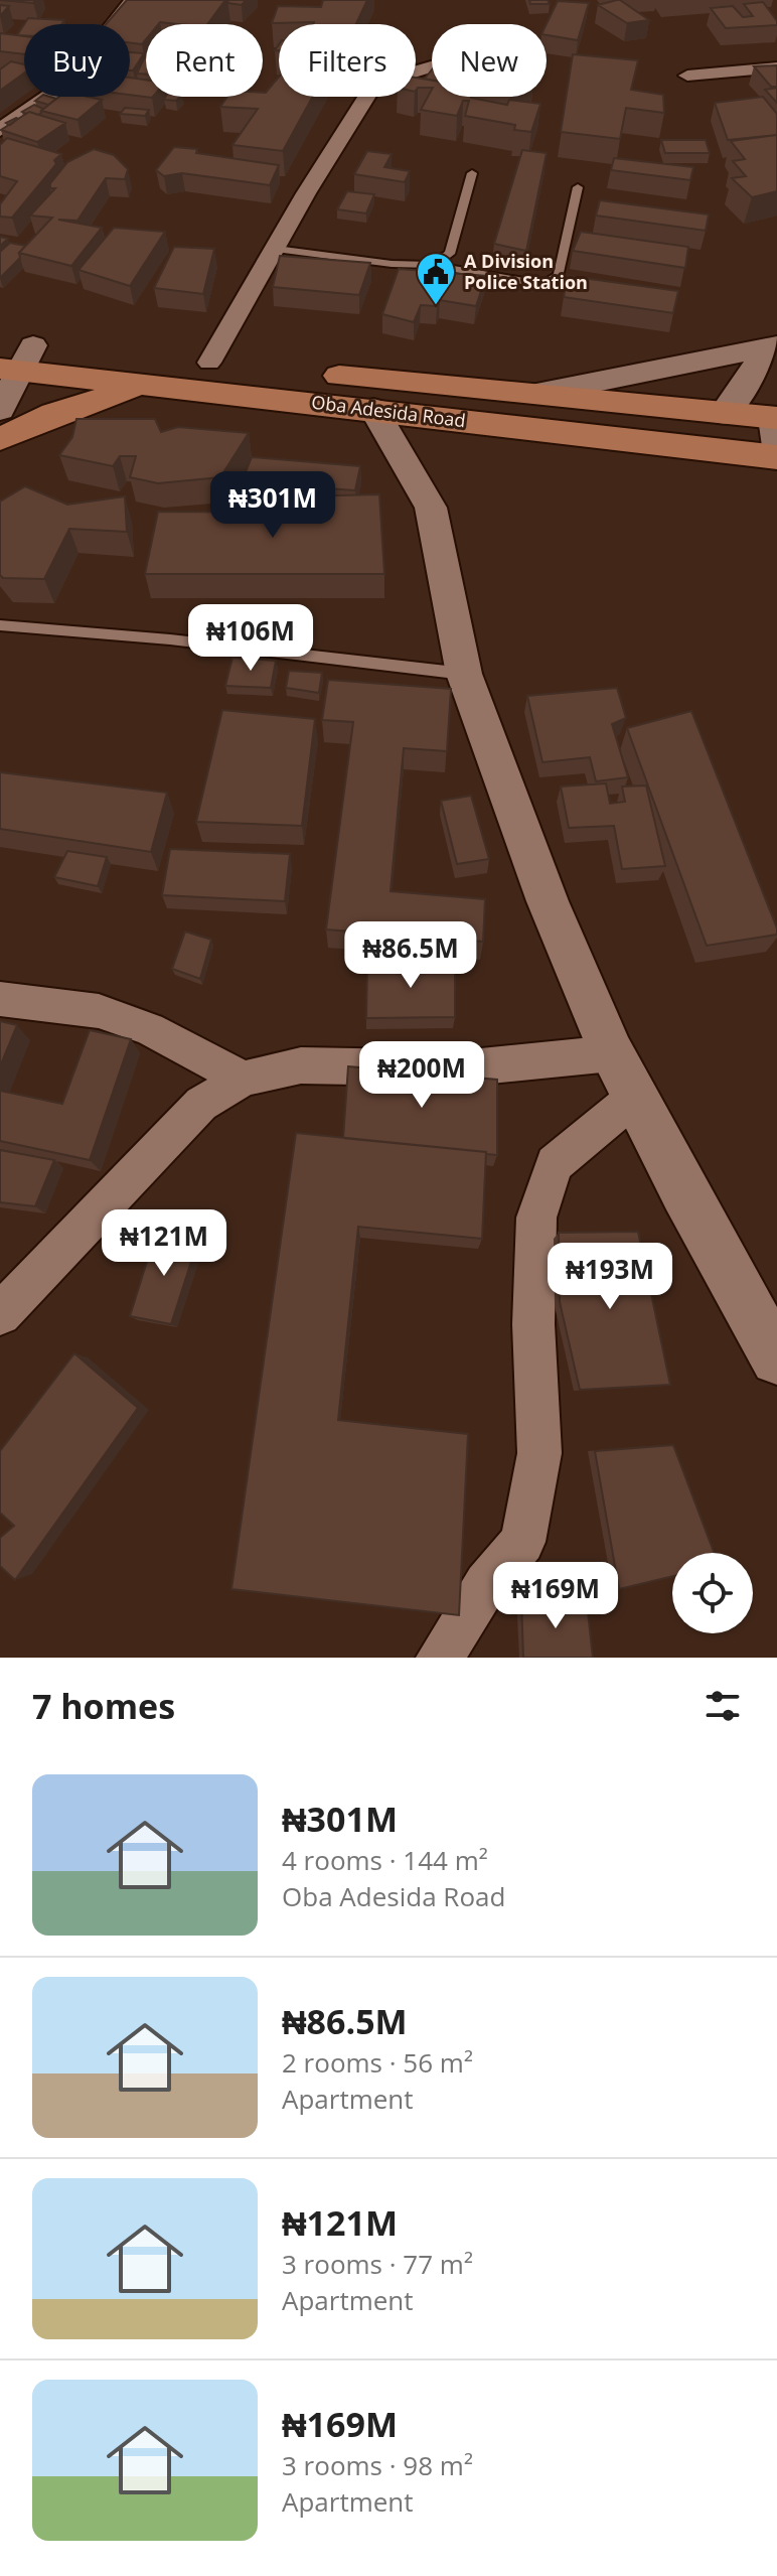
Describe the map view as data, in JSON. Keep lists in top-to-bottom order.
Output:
{
  "streets": {
    "main road": ["Oba Adesida Road"]
  },
  "places": {
    "public building": ["A Division Police Station"]
  },
  "page": {
    "chip": [
      "Buy",
      "Rent",
      "Filters",
      "New"
    ],
    "price": [
      "₦301M",
      "₦106M",
      "₦86.5M",
      "₦200M",
      "₦121M",
      "₦193M",
      "₦169M"
    ],
    "heading": "7 homes",
    "list": [
      {
        "name": "₦301M",
        "note": "4 rooms · 144 m² · Oba Adesida Road"
      },
      {
        "name": "₦86.5M",
        "note": "2 rooms · 56 m² · Apartment"
      },
      {
        "name": "₦121M",
        "note": "3 rooms · 77 m² · Apartment"
      },
      {
        "name": "₦169M",
        "note": "3 rooms · 98 m² · Apartment"
      }
    ]
  }
}
